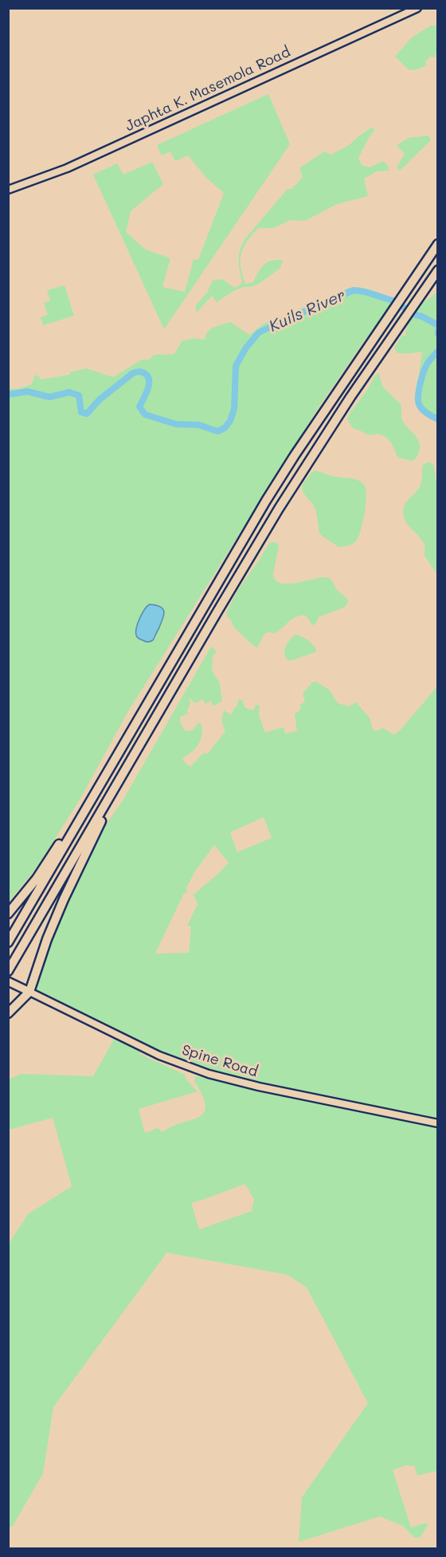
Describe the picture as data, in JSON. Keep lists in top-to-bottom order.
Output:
{
  "streets": {
    "main road": ["Japhta K. Masemola Road", "Spine Road"]
  },
  "water": ["Kuils River"]
}
